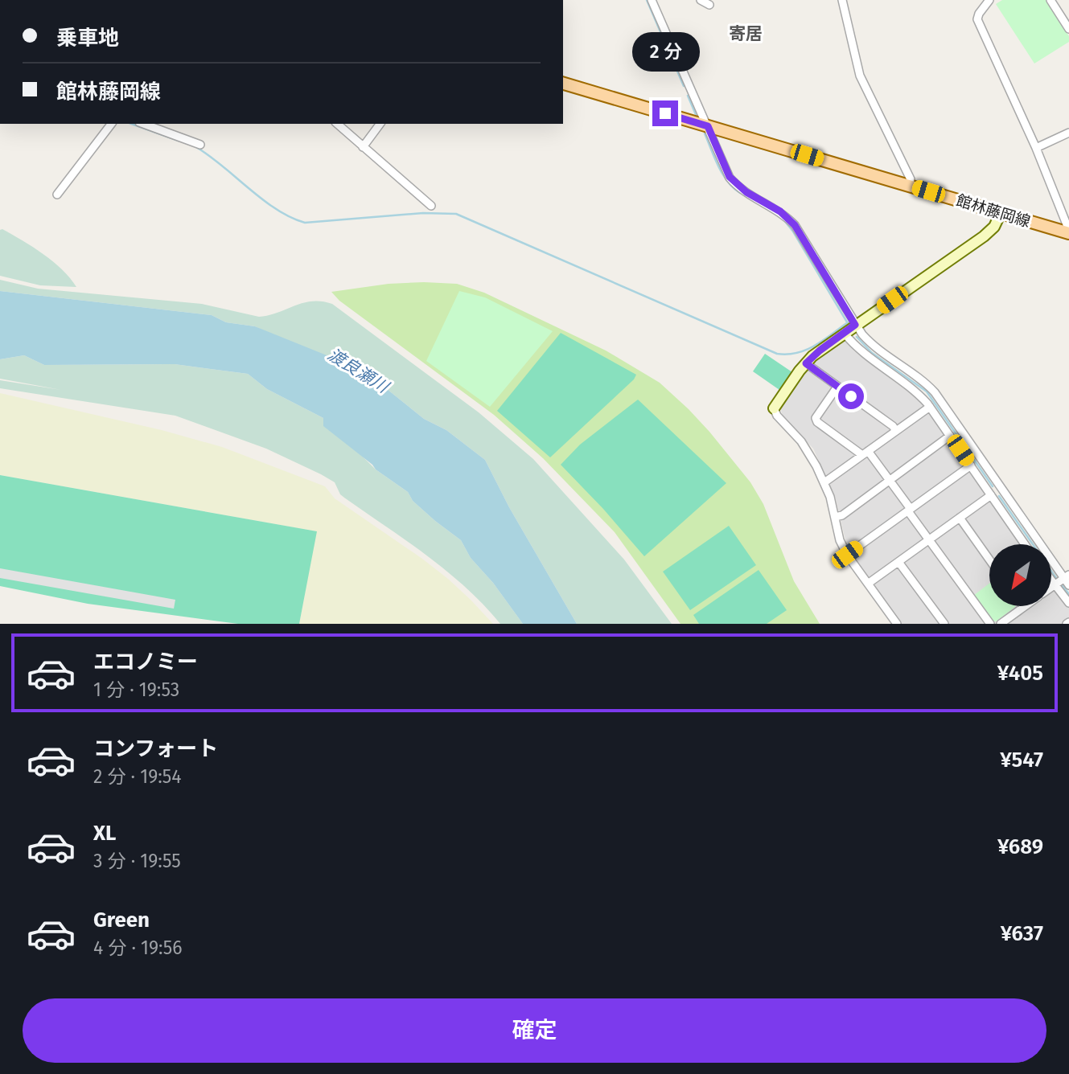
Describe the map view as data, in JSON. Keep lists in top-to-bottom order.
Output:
{
  "streets": {
    "main road": ["館林藤岡線"]
  },
  "districts": ["寄居"],
  "water": ["渡良瀬川"],
  "north": "bottom left",
  "page": {
    "banner": ["乗車地", "館林藤岡線"],
    "bubble": "2 分",
    "list": [
      {
        "name": "エコノミー",
        "note": "1 分 · 19:53",
        "value": "¥405"
      },
      {
        "name": "コンフォート",
        "note": "2 分 · 19:54",
        "value": "¥547"
      },
      {
        "name": "XL",
        "note": "3 分 · 19:55",
        "value": "¥689"
      },
      {
        "name": "Green",
        "note": "4 分 · 19:56",
        "value": "¥637"
      }
    ],
    "buttons": "確定"
  }
}
